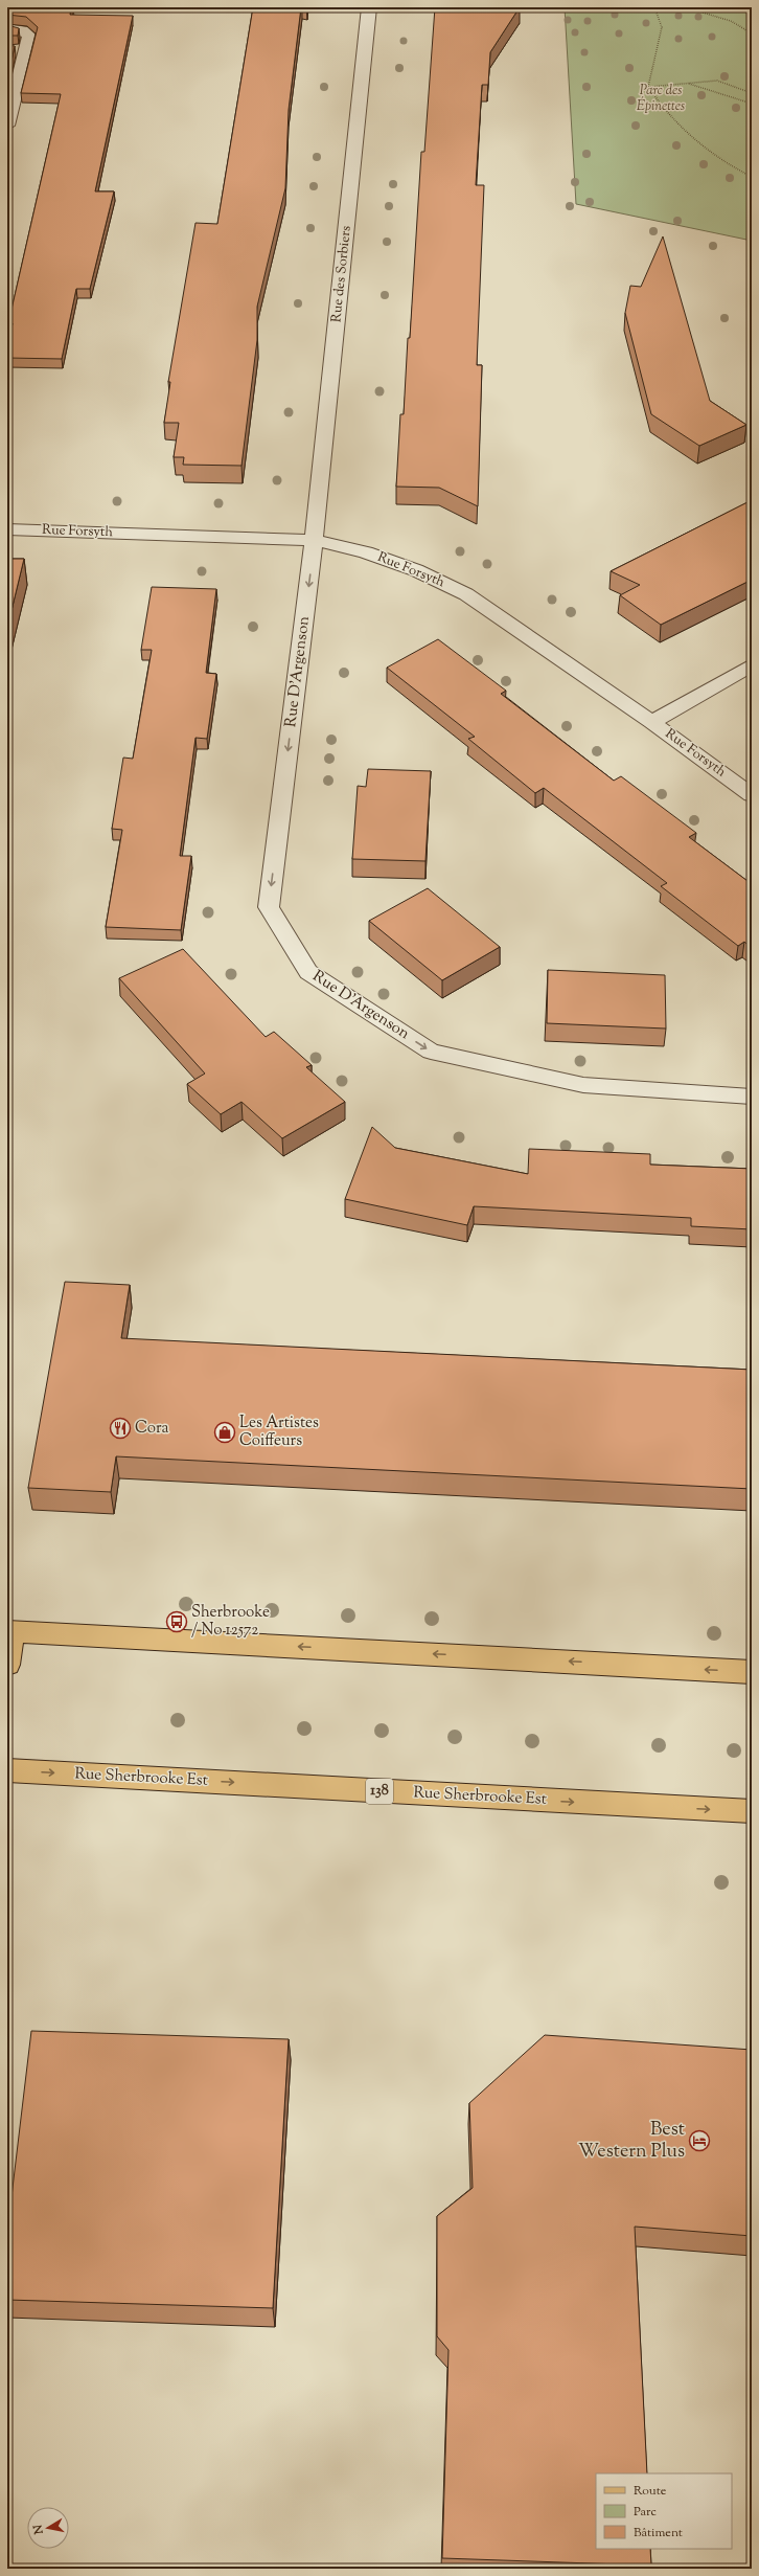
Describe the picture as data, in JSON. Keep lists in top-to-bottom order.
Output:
{
  "streets": {
    "main road": ["Rue Sherbrooke Est", "138"],
    "street": ["Rue des Sorbiers", "Rue Forsyth", "Rue D'Argenson"]
  },
  "crossings": [
    ["Rue des Sorbiers", "Rue Forsyth"],
    ["Rue des Sorbiers", "Rue D'Argenson"],
    ["Rue Forsyth", "Rue D'Argenson"]
  ],
  "parks": ["Parc des Épinettes"],
  "places": {
    "restaurant": ["Cora"],
    "shop": ["Les Artistes Coiffeurs"],
    "bus stop": ["Sherbrooke / No 12572"],
    "hotel": ["Best Western Plus"]
  },
  "legend": ["Route", "Parc", "Bâtiment"],
  "north": "left"
}
